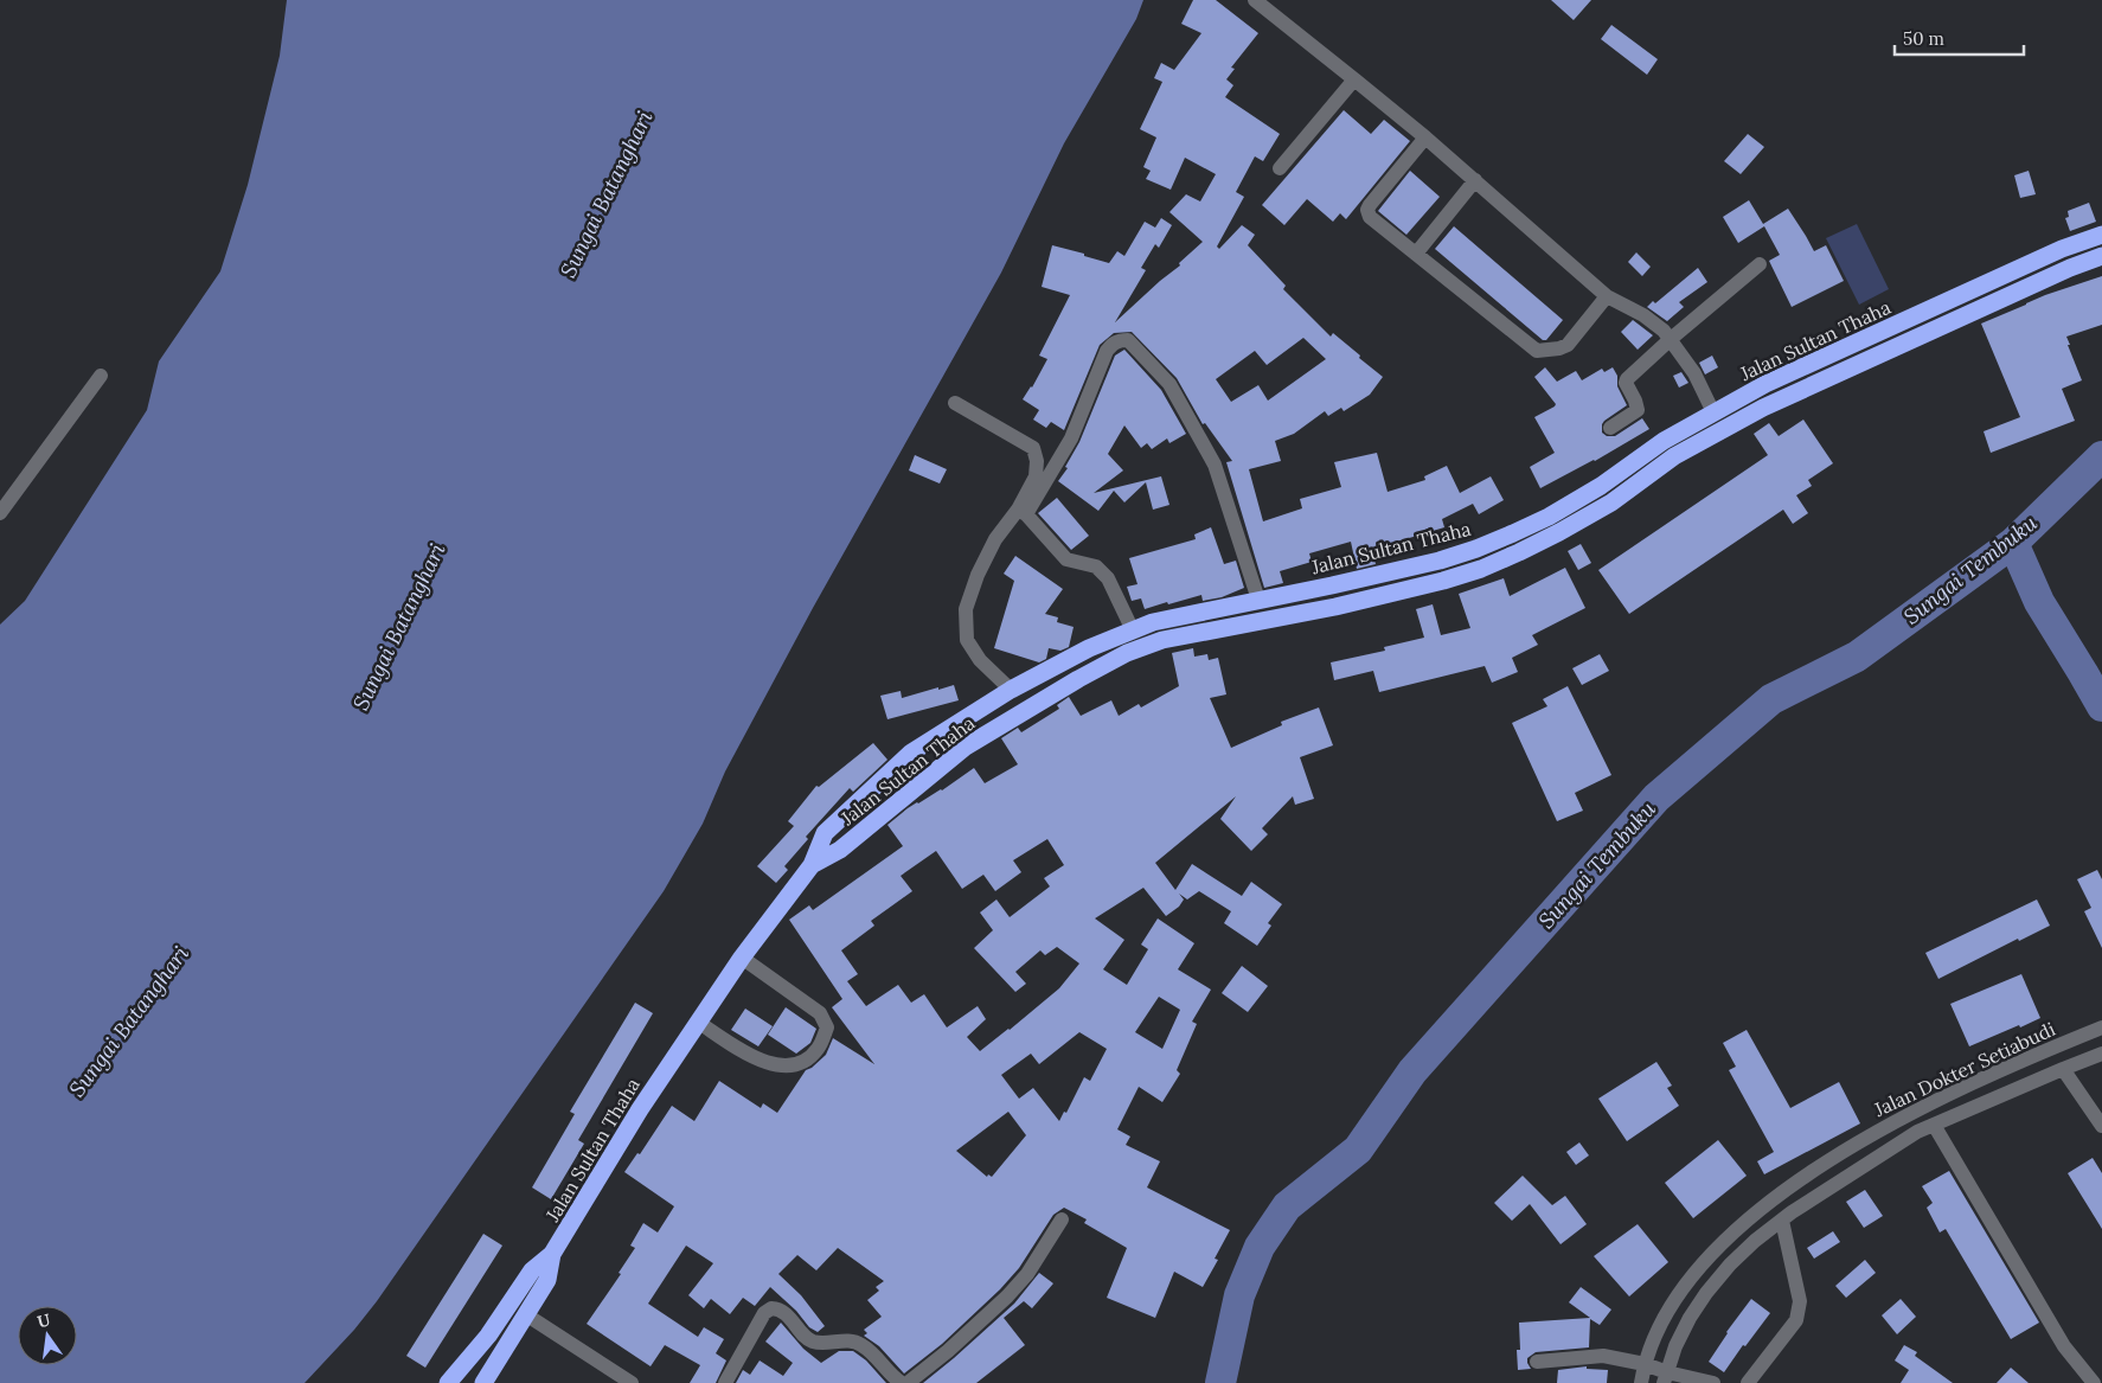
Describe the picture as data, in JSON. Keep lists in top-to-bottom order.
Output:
{
  "streets": {
    "highway": ["Jalan Sultan Thaha"],
    "street": ["Jalan Dokter Setiabudi"]
  },
  "water": ["Sungai Batanghari", "Sungai Tembuku"],
  "scale_bar": "50 m",
  "north": "top"
}
